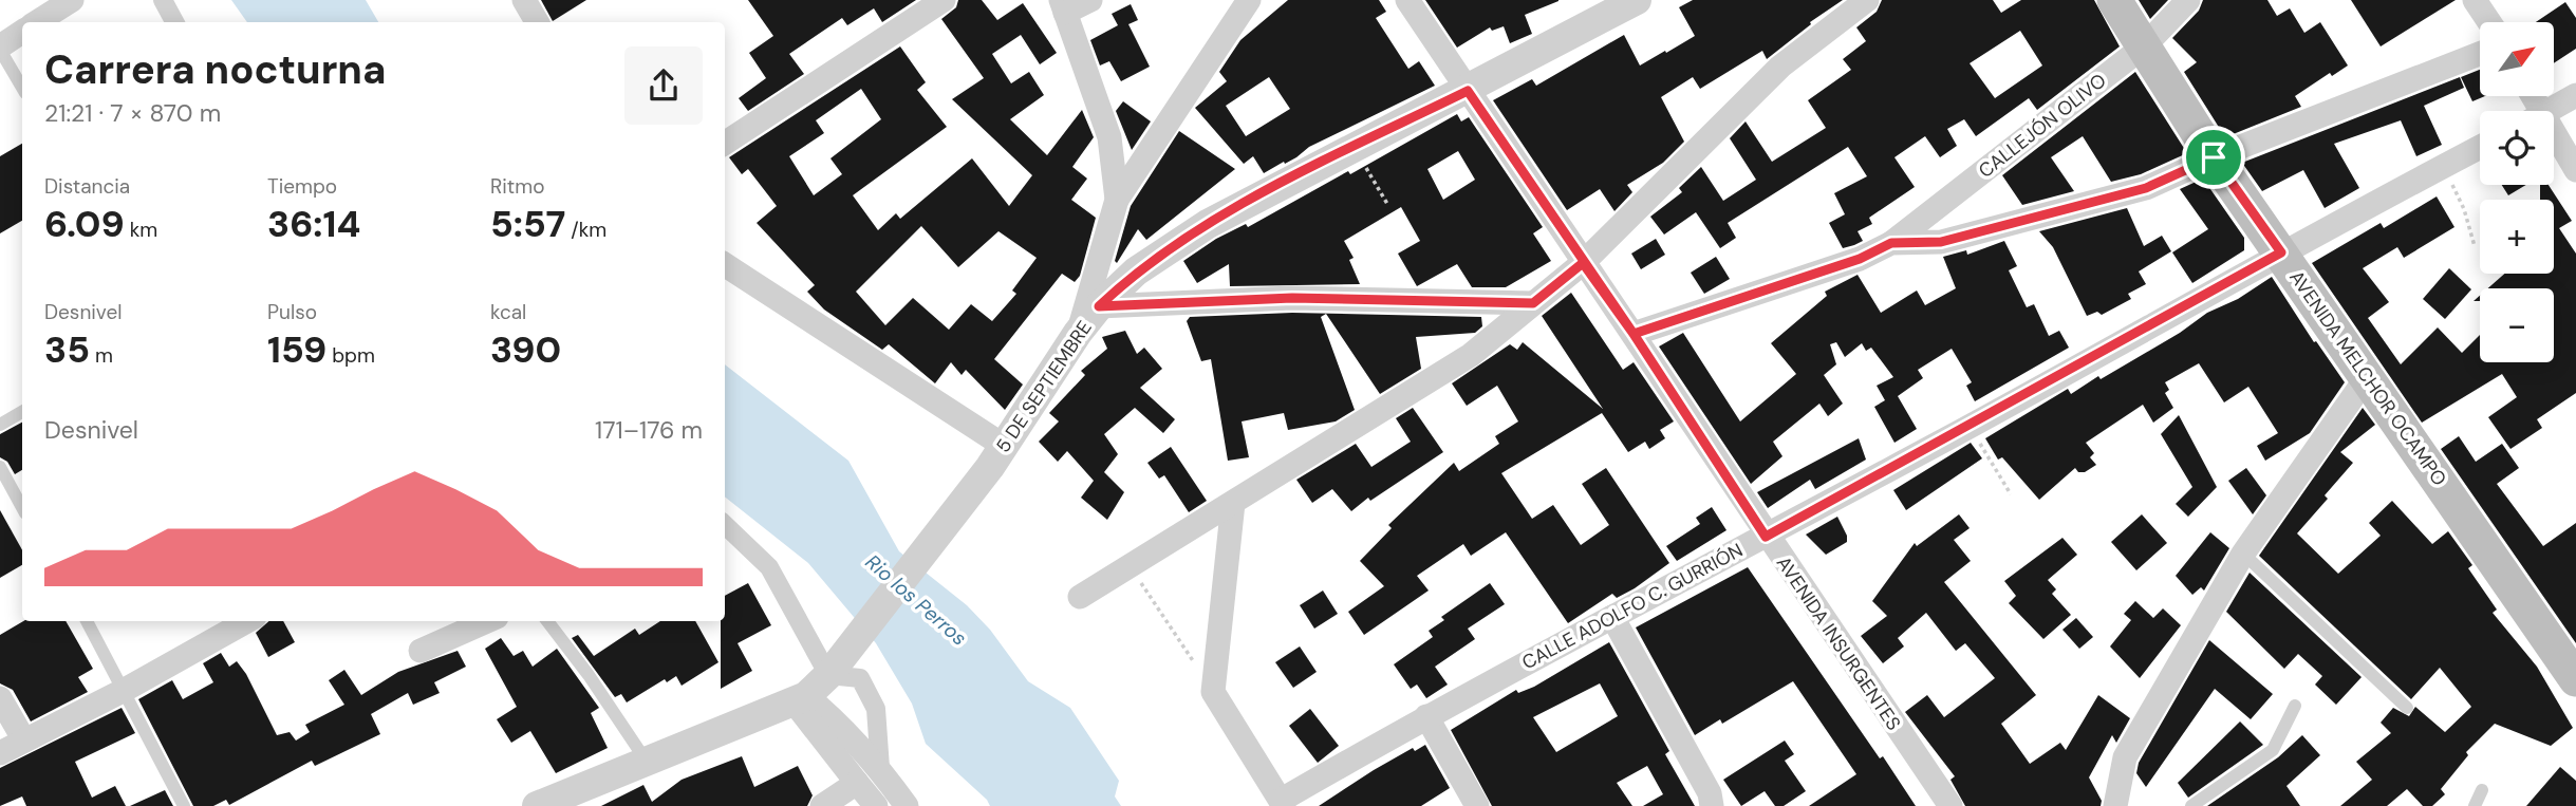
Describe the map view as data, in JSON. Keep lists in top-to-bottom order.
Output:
{
  "streets": {
    "main road": ["AVENIDA MELCHOR OCAMPO"],
    "street": [
      "CALLEJÓN OLIVO",
      "5 DE SEPTIEMBRE",
      "CALLE ADOLFO C. GURRIÓN",
      "AVENIDA INSURGENTES"
    ]
  },
  "crossings": [
    ["CALLEJÓN OLIVO", "AVENIDA MELCHOR OCAMPO"],
    ["AVENIDA MELCHOR OCAMPO", "CALLE ADOLFO C. GURRIÓN"],
    ["5 DE SEPTIEMBRE", "AVENIDA INSURGENTES"],
    ["CALLE ADOLFO C. GURRIÓN", "AVENIDA INSURGENTES"]
  ],
  "water": ["Rio los Perros"],
  "north": "top right",
  "page": {
    "map_buttons": ["+", "−"],
    "heading": ["Carrera nocturna", "21:21 · 7 × 870 m"],
    "stats": [
      ["Distancia", "6.09 km"],
      ["Tiempo", "36:14"],
      ["Ritmo", "5:57 /km"],
      ["Desnivel", "35 m"],
      ["Pulso", "159 bpm"],
      ["kcal", "390"]
    ],
    "chart": ["Desnivel", "171–176 m"]
  }
}
